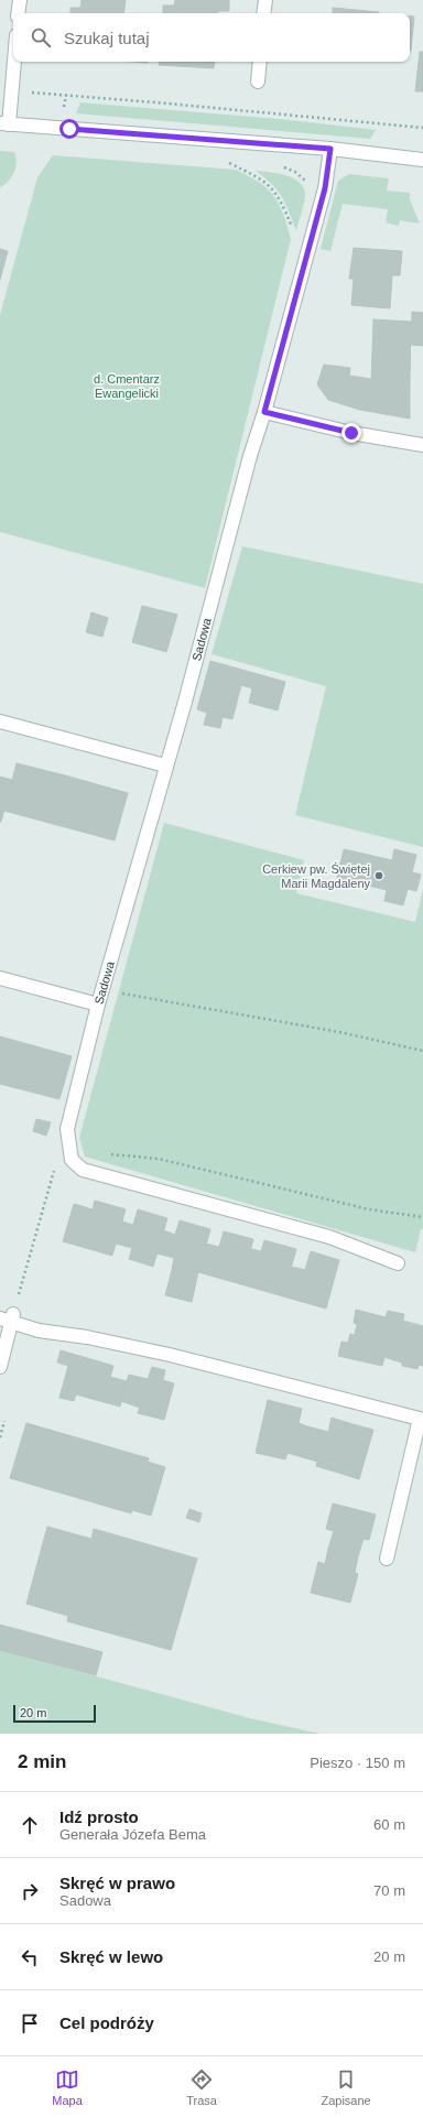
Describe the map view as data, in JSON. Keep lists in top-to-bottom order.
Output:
{
  "streets": {
    "street": ["Sadowa"]
  },
  "parks": ["d. Cmentarz Ewangelicki"],
  "places": ["Cerkiew pw. Świętej Marii Magdaleny"],
  "scale_bar": "20 m",
  "page": {
    "search": "Szukaj tutaj",
    "scale": "20 m",
    "heading": ["2 min", "Pieszo · 150 m"],
    "list": [
      ["Idź prosto", "Generała Józefa Bema", "60 m"],
      ["Skręć w prawo", "Sadowa", "70 m"],
      ["Skręć w lewo", "20 m"],
      "Cel podróży"
    ],
    "nav": ["Mapa", "Trasa", "Zapisane"]
  }
}
